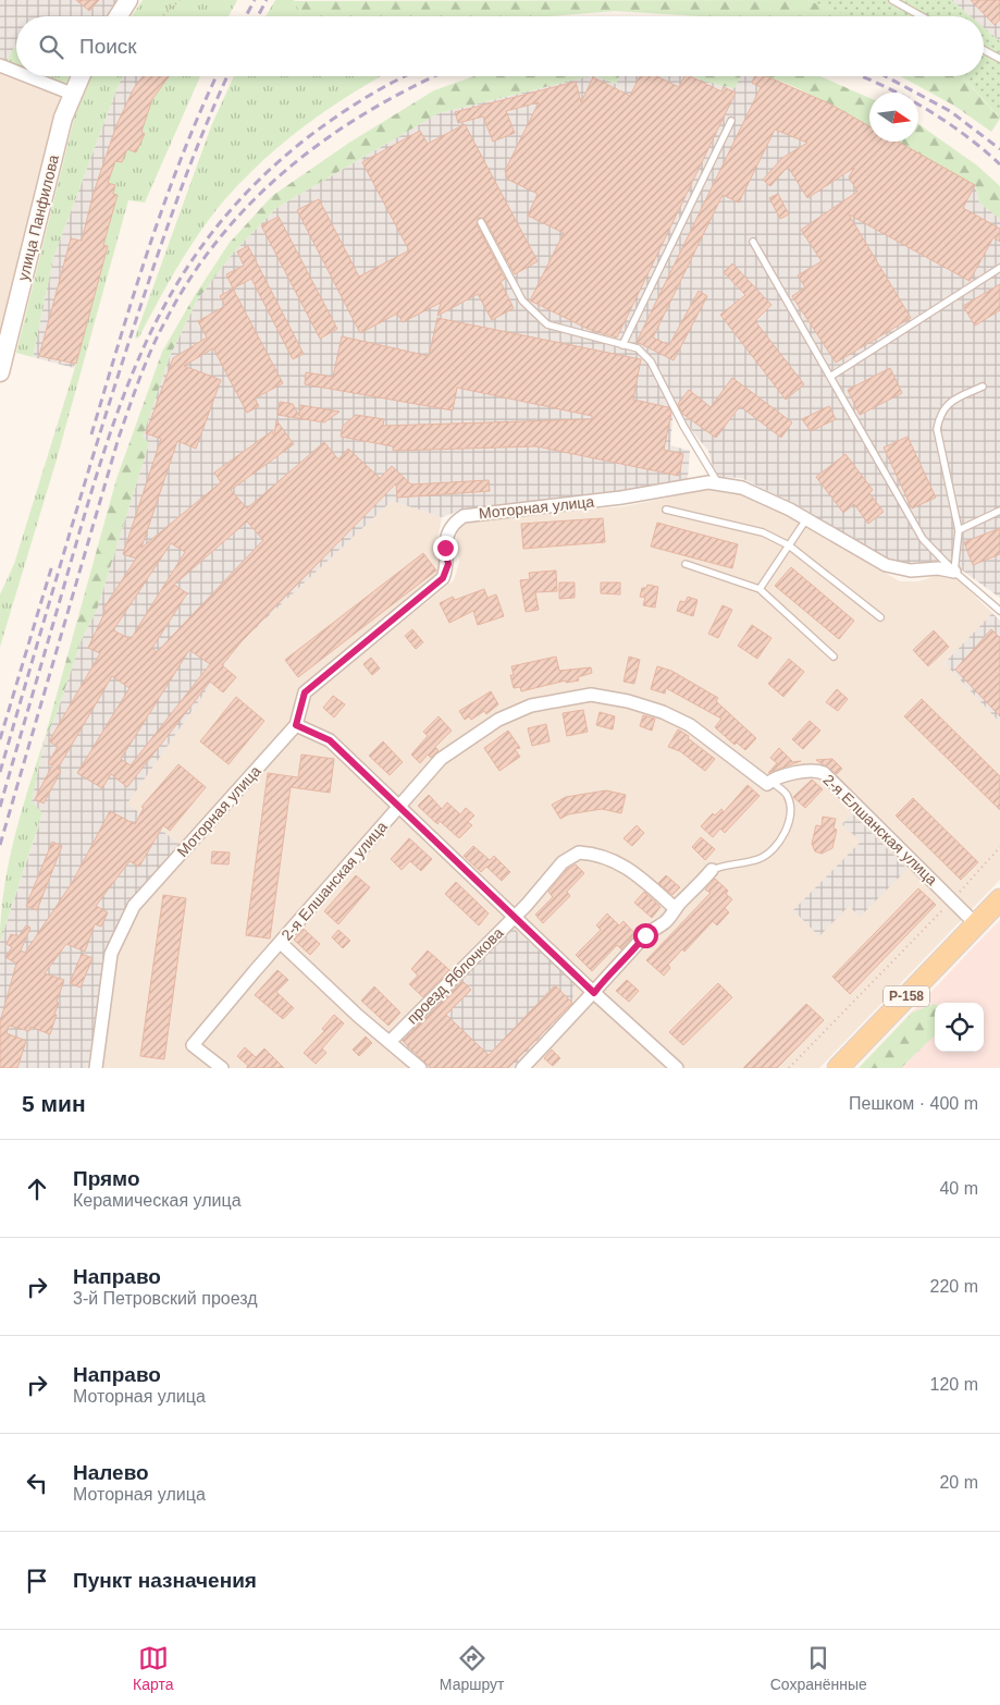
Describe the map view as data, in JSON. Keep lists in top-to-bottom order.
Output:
{
  "streets": {
    "main road": ["улица Панфилова", "Р-158"],
    "street": ["Моторная улица", "2-я Елшанская улица", "проезд Яблочкова"]
  },
  "crossings": [
    ["2-я Елшанская улица", "Р-158"]
  ],
  "north": "right",
  "page": {
    "search": "Поиск",
    "heading": ["5 мин", "Пешком · 400 m"],
    "list": [
      ["Прямо", "Керамическая улица", "40 m"],
      ["Направо", "3-й Петровский проезд", "220 m"],
      ["Направо", "Моторная улица", "120 m"],
      ["Налево", "Моторная улица", "20 m"],
      "Пункт назначения"
    ],
    "nav": ["Карта", "Маршрут", "Сохранённые"]
  }
}
